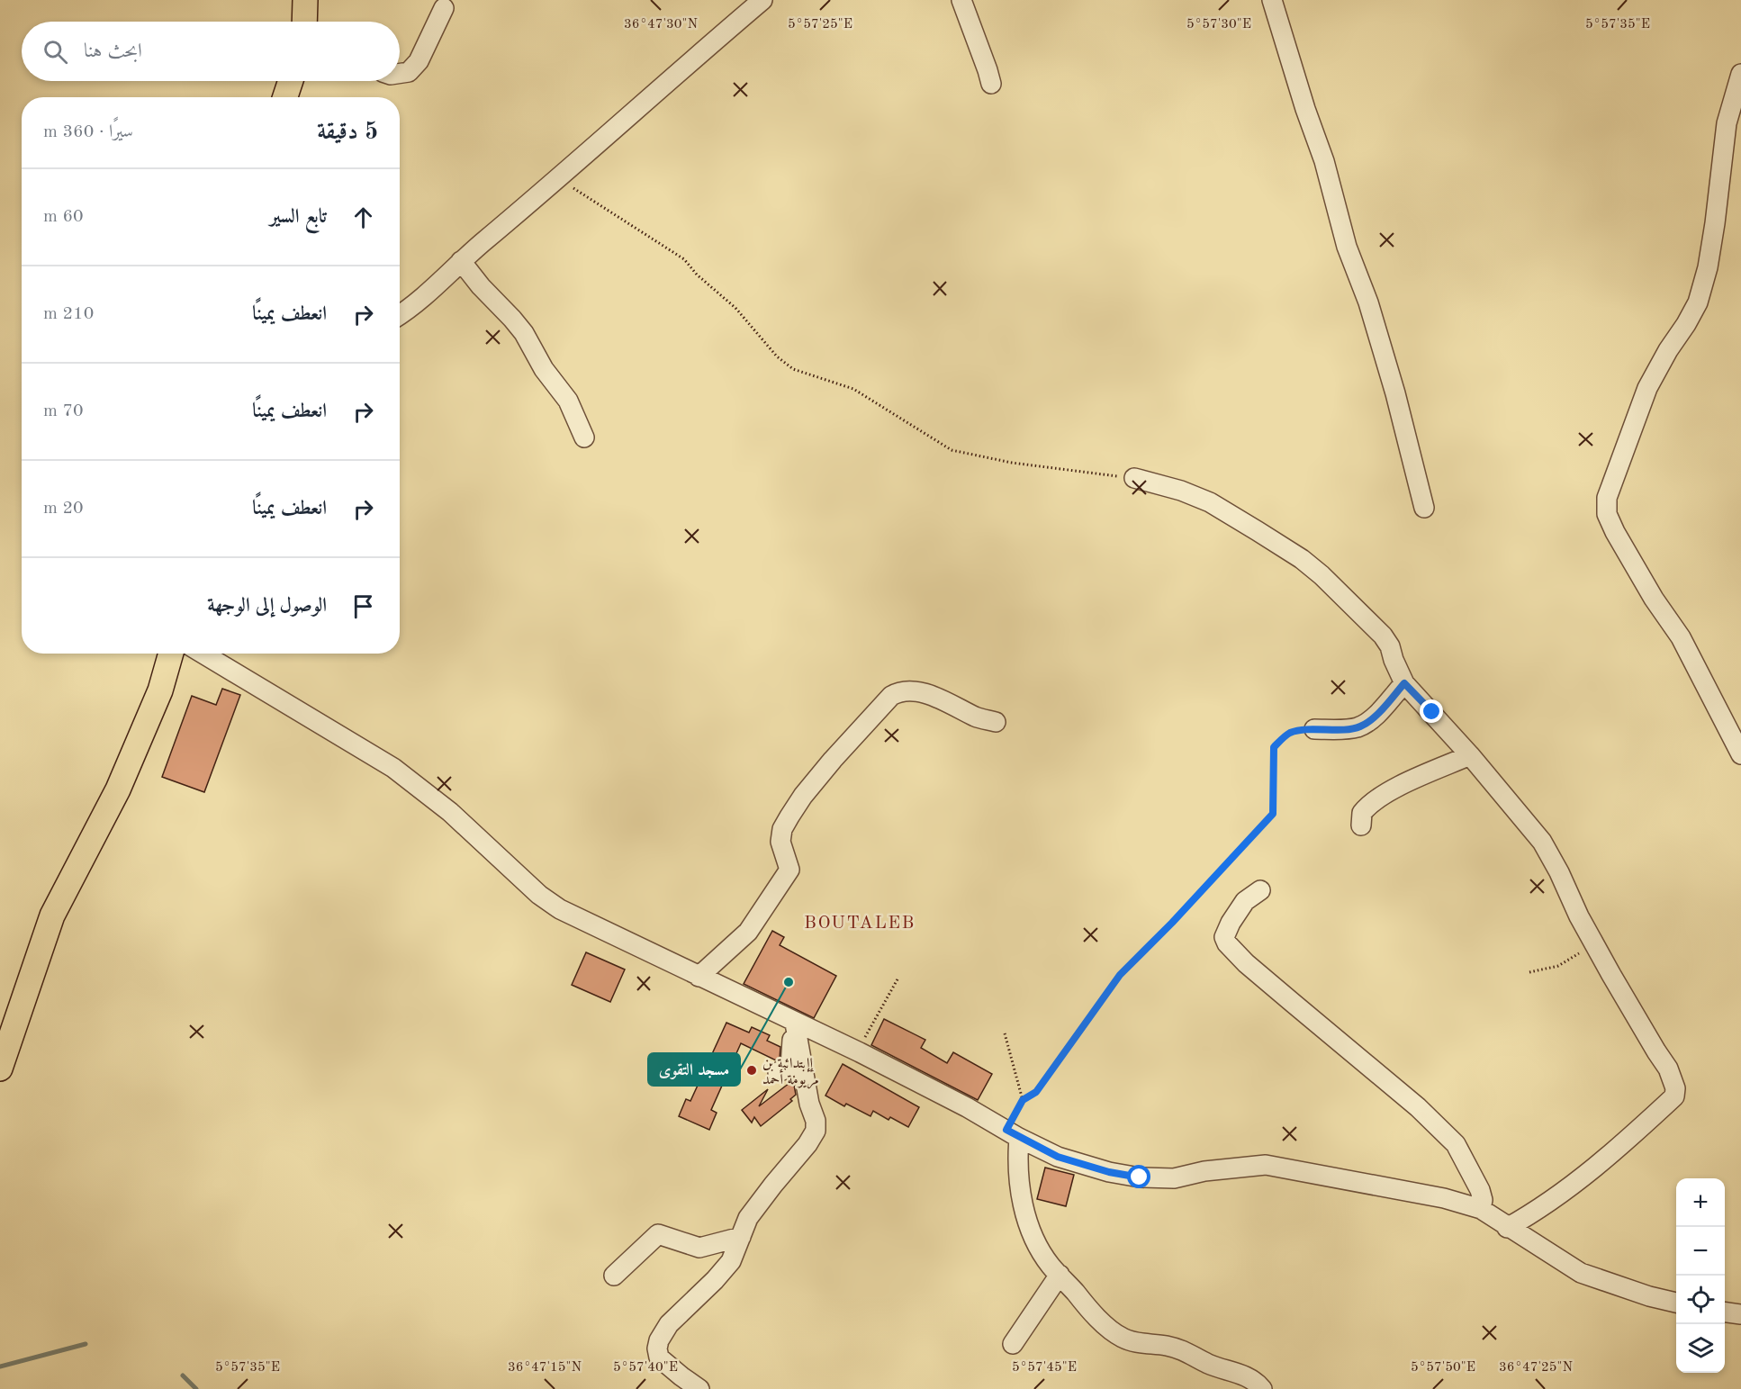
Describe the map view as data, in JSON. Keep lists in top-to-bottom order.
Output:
{
  "districts": ["BOUTALEB"],
  "places": ["مسجد التقوى", "إإبتدائية بن مريومة أحمد"],
  "page": {
    "search": "ابحث هنا",
    "heading": ["5 دقيقة", "سيرًا · 360 m"],
    "list": [
      ["تابع السير", "60 m"],
      ["انعطف يمينًا", "210 m"],
      ["انعطف يمينًا", "70 m"],
      ["انعطف يمينًا", "20 m"],
      "الوصول إلى الوجهة"
    ],
    "map_buttons": ["+", "−"]
  },
  "coordinates": [
    "36°47'30\"N",
    "5°57'25\"E",
    "5°57'30\"E",
    "5°57'35\"E",
    "36°47'15\"N",
    "5°57'40\"E",
    "5°57'45\"E",
    "5°57'50\"E",
    "36°47'25\"N"
  ]
}
